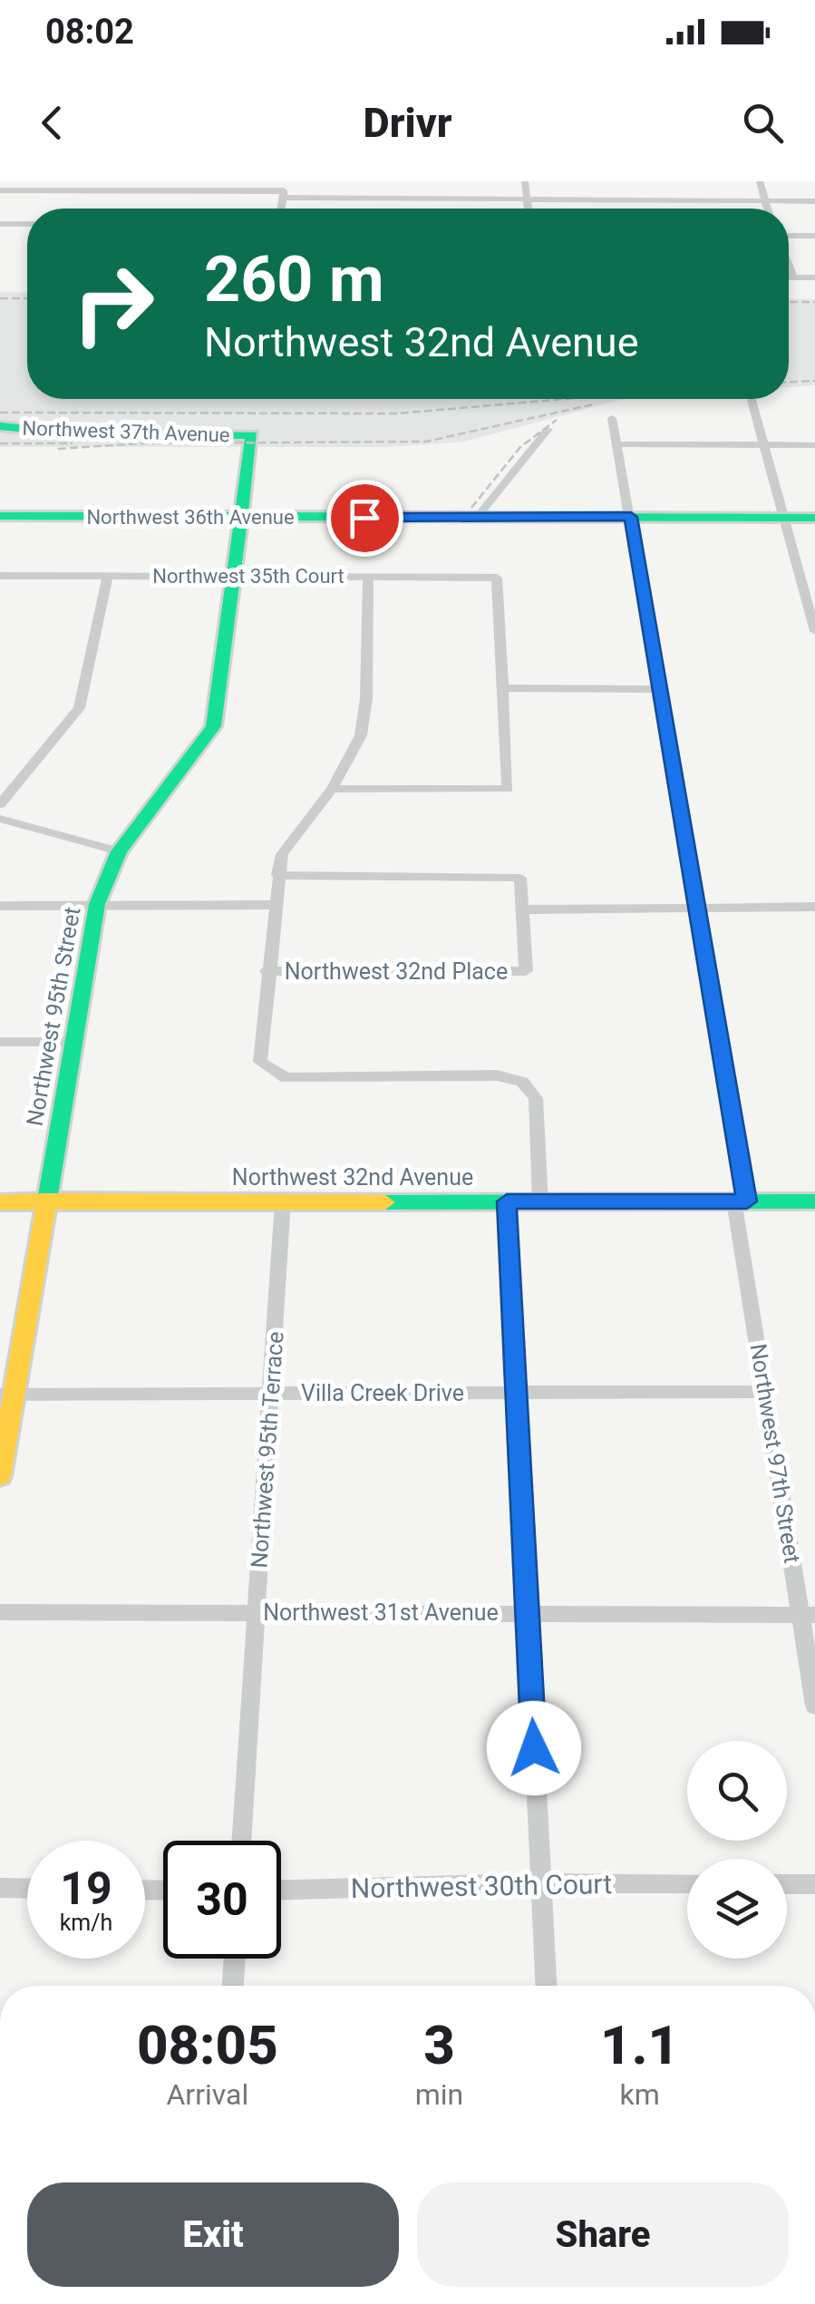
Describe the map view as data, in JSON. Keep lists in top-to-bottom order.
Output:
{
  "streets": {
    "street": [
      "Northwest 37th Avenue",
      "Northwest 36th Avenue",
      "Northwest 35th Court",
      "Northwest 32nd Place",
      "Northwest 95th Street",
      "Northwest 32nd Avenue",
      "Villa Creek Drive",
      "Northwest 95th Terrace",
      "Northwest 97th Street",
      "Northwest 31st Avenue",
      "Northwest 30th Court"
    ]
  },
  "crossings": [
    ["Northwest 37th Avenue", "Northwest 95th Street"],
    ["Northwest 36th Avenue", "Northwest 95th Street"],
    ["Northwest 36th Avenue", "Northwest 97th Street"],
    ["Northwest 35th Court", "Northwest 95th Street"],
    ["Northwest 95th Street", "Northwest 32nd Avenue"],
    ["Northwest 95th Street", "Villa Creek Drive"],
    ["Northwest 32nd Avenue", "Northwest 95th Terrace"],
    ["Northwest 32nd Avenue", "Northwest 97th Street"],
    ["Villa Creek Drive", "Northwest 95th Terrace"],
    ["Villa Creek Drive", "Northwest 97th Street"],
    ["Northwest 95th Terrace", "Northwest 31st Avenue"],
    ["Northwest 97th Street", "Northwest 31st Avenue"]
  ],
  "page": {
    "status": "08:02",
    "header": "Drivr",
    "turn": ["260 m", "Northwest 32nd Avenue"],
    "speed": "19 km/h",
    "limit": "30",
    "eta": [
      "08:05",
      "Arrival",
      "3",
      "min",
      "1.1",
      "km"
    ],
    "buttons": ["Exit", "Share"]
  }
}
